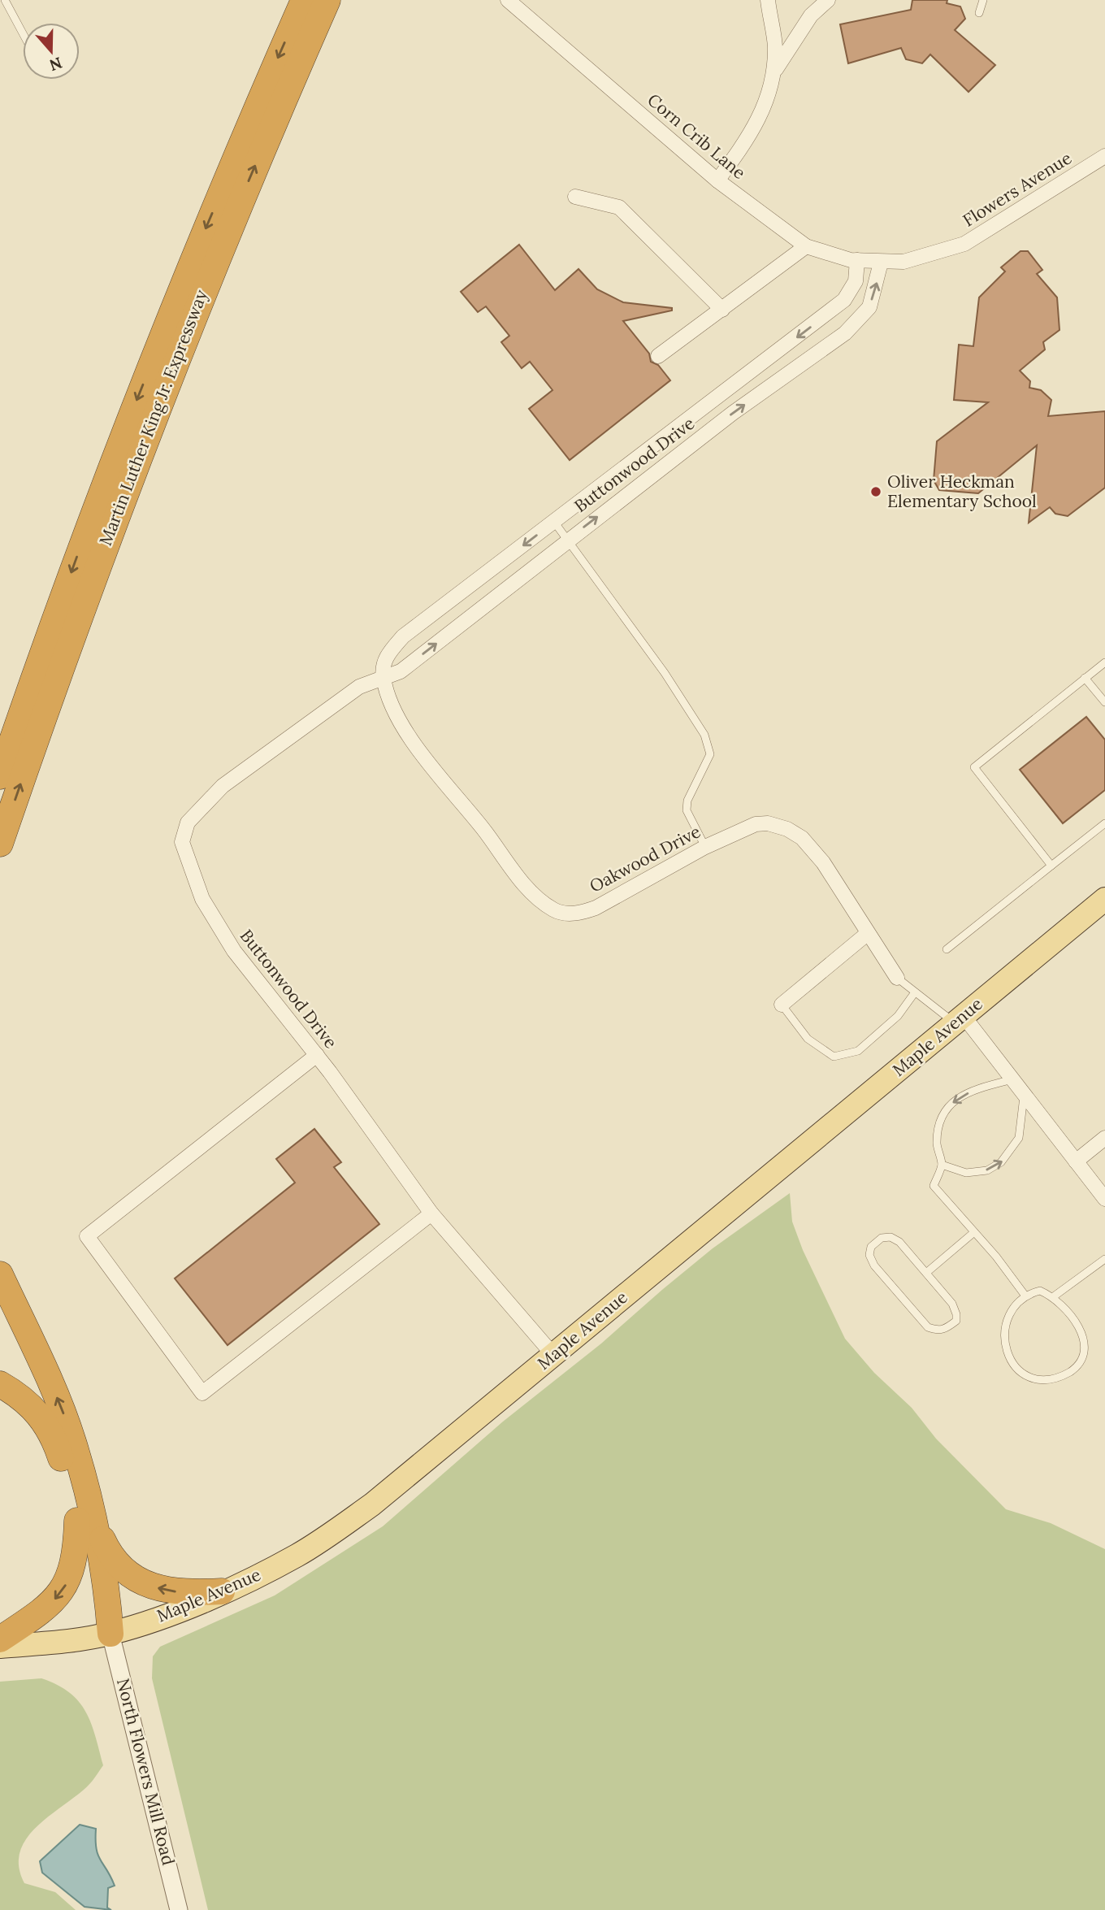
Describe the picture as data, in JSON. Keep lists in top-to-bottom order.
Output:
{
  "streets": {
    "highway": ["Martin Luther King Jr. Expressway"],
    "main road": ["Maple Avenue"],
    "street": [
      "Corn Crib Lane",
      "Flowers Avenue",
      "Buttonwood Drive",
      "Oakwood Drive",
      "North Flowers Mill Road"
    ]
  },
  "crossings": [
    ["Corn Crib Lane", "Flowers Avenue"],
    ["Corn Crib Lane", "Buttonwood Drive"],
    ["Flowers Avenue", "Buttonwood Drive"],
    ["Buttonwood Drive", "Oakwood Drive"],
    ["Buttonwood Drive", "Maple Avenue"],
    ["Maple Avenue", "North Flowers Mill Road"]
  ],
  "places": ["Oliver Heckman Elementary School"],
  "north": "bottom"
}
